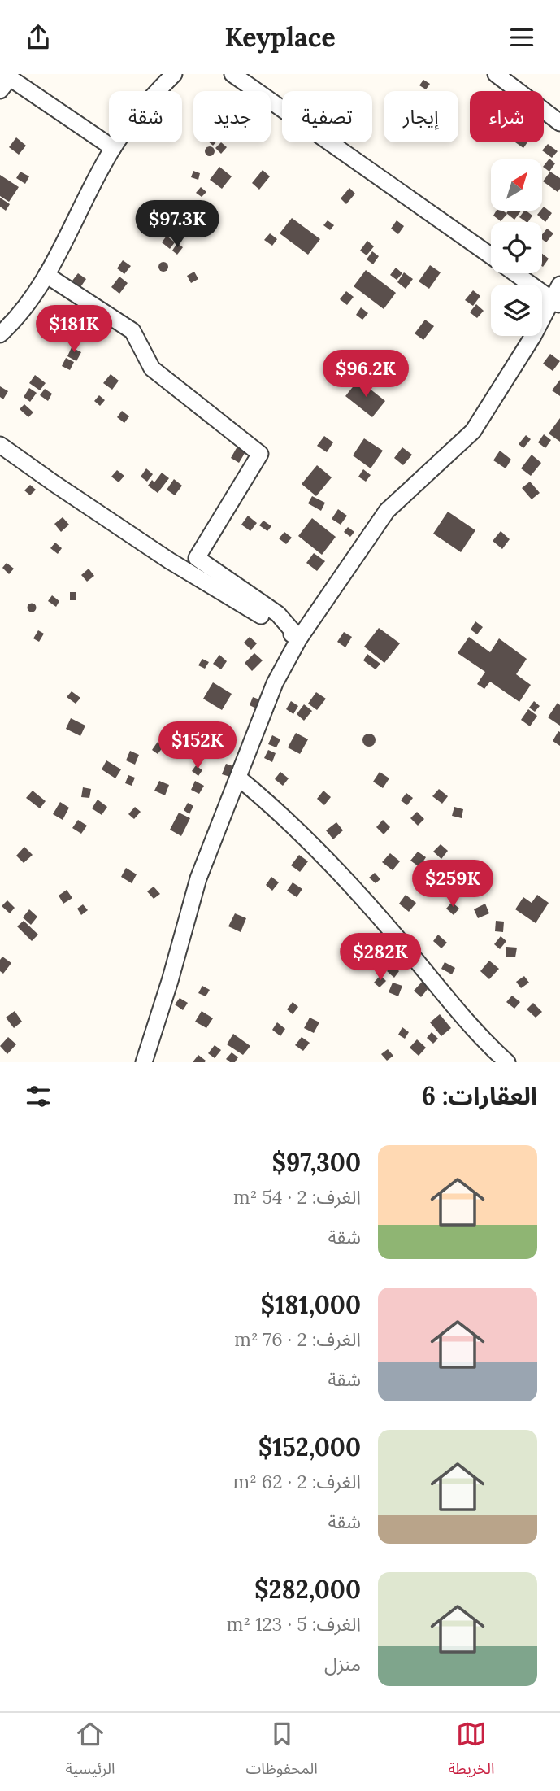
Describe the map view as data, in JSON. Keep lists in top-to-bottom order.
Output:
{
  "north": "top right",
  "page": {
    "header": "Keyplace",
    "chip": [
      "شراء",
      "إيجار",
      "تصفية",
      "جديد",
      "شقة"
    ],
    "price": [
      "$97.3K",
      "$181K",
      "$96.2K",
      "$152K",
      "$259K",
      "$282K"
    ],
    "heading": "العقارات: 6",
    "list": [
      {
        "name": "$97,300",
        "note": "الغرف: 2 · 54 m² · شقة"
      },
      {
        "name": "$181,000",
        "note": "الغرف: 2 · 76 m² · شقة"
      },
      {
        "name": "$152,000",
        "note": "الغرف: 2 · 62 m² · شقة"
      },
      {
        "name": "$282,000",
        "note": "الغرف: 5 · 123 m² · منزل"
      }
    ],
    "tabs": ["الخريطة", "المحفوظات", "الرئيسية"]
  }
}
